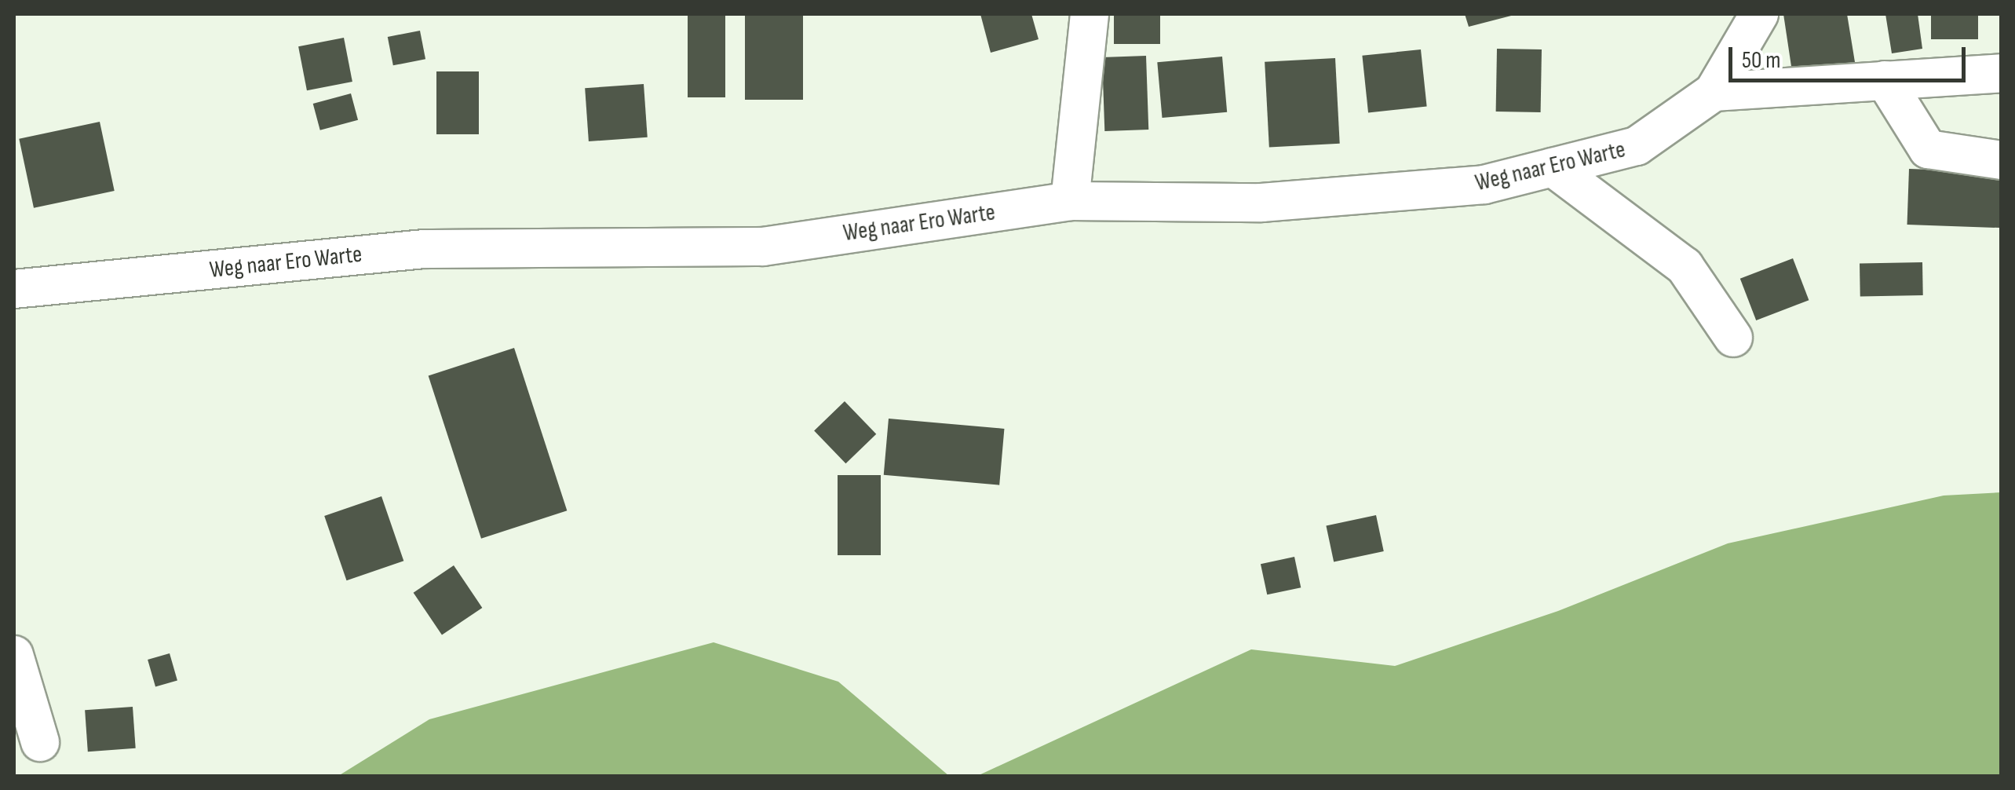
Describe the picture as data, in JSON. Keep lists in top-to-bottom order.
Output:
{
  "streets": {
    "street": ["Weg naar Ero Warte"]
  },
  "scale_bar": "50 m"
}
